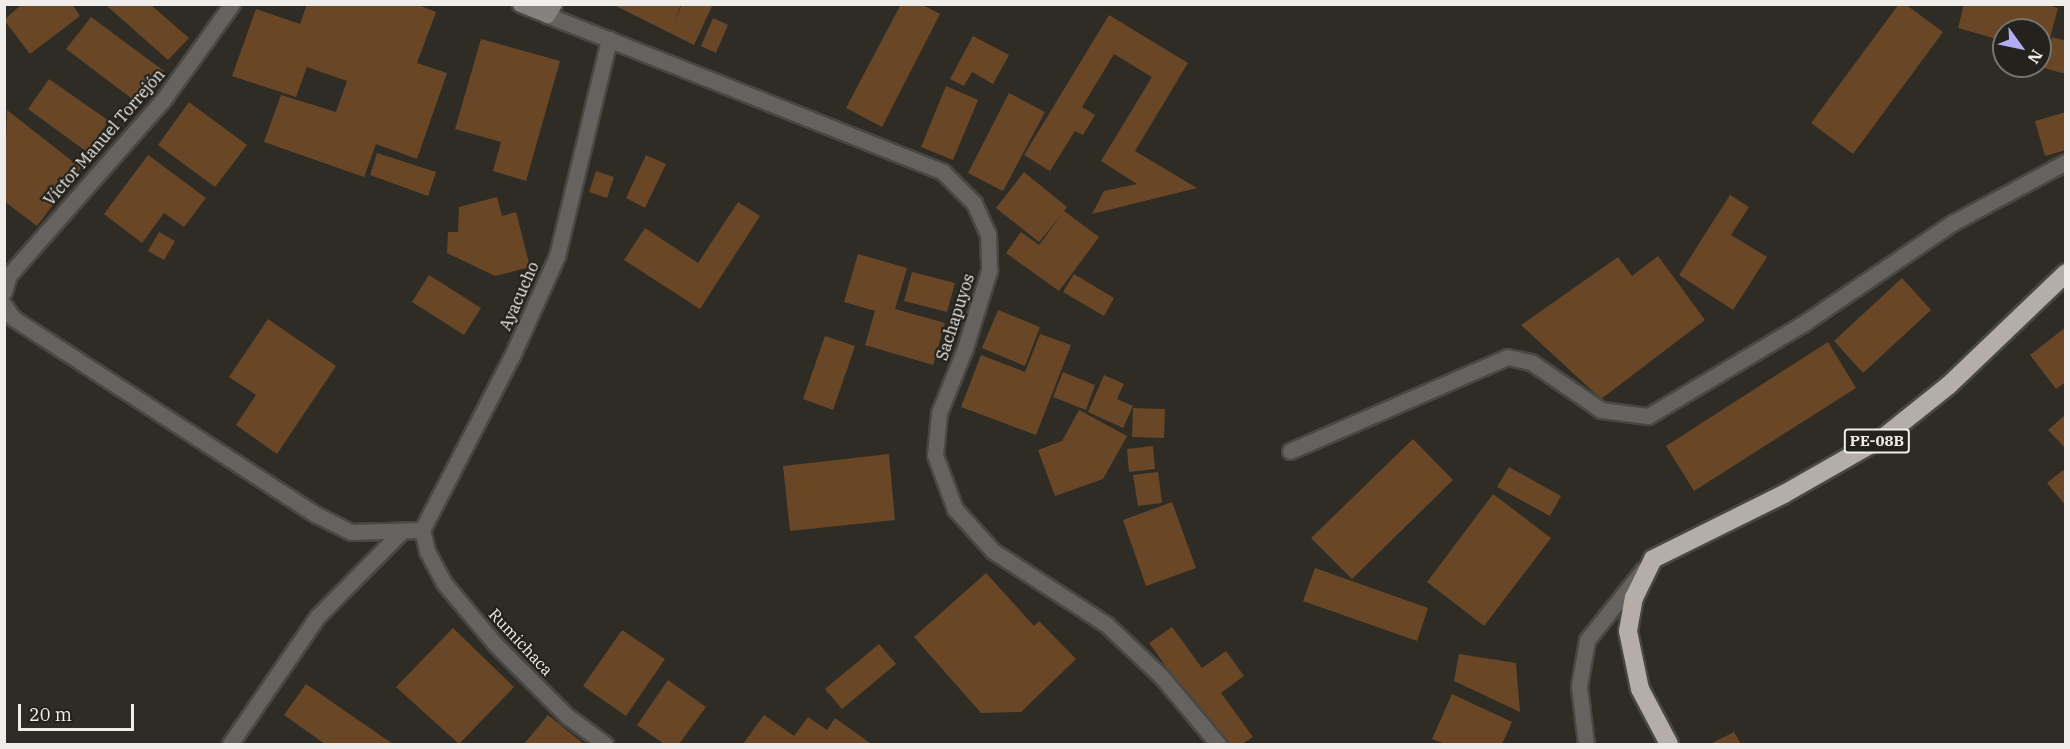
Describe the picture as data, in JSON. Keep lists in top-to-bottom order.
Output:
{
  "streets": {
    "highway": ["PE-08B"],
    "main road": ["Sachapuyos"],
    "street": ["Víctor Manuel Torrejón", "Ayacucho", "Rumichaca"]
  },
  "crossings": [
    ["Ayacucho", "Sachapuyos"],
    ["Ayacucho", "Rumichaca"]
  ],
  "scale_bar": "20 m",
  "north": "bottom right"
}
